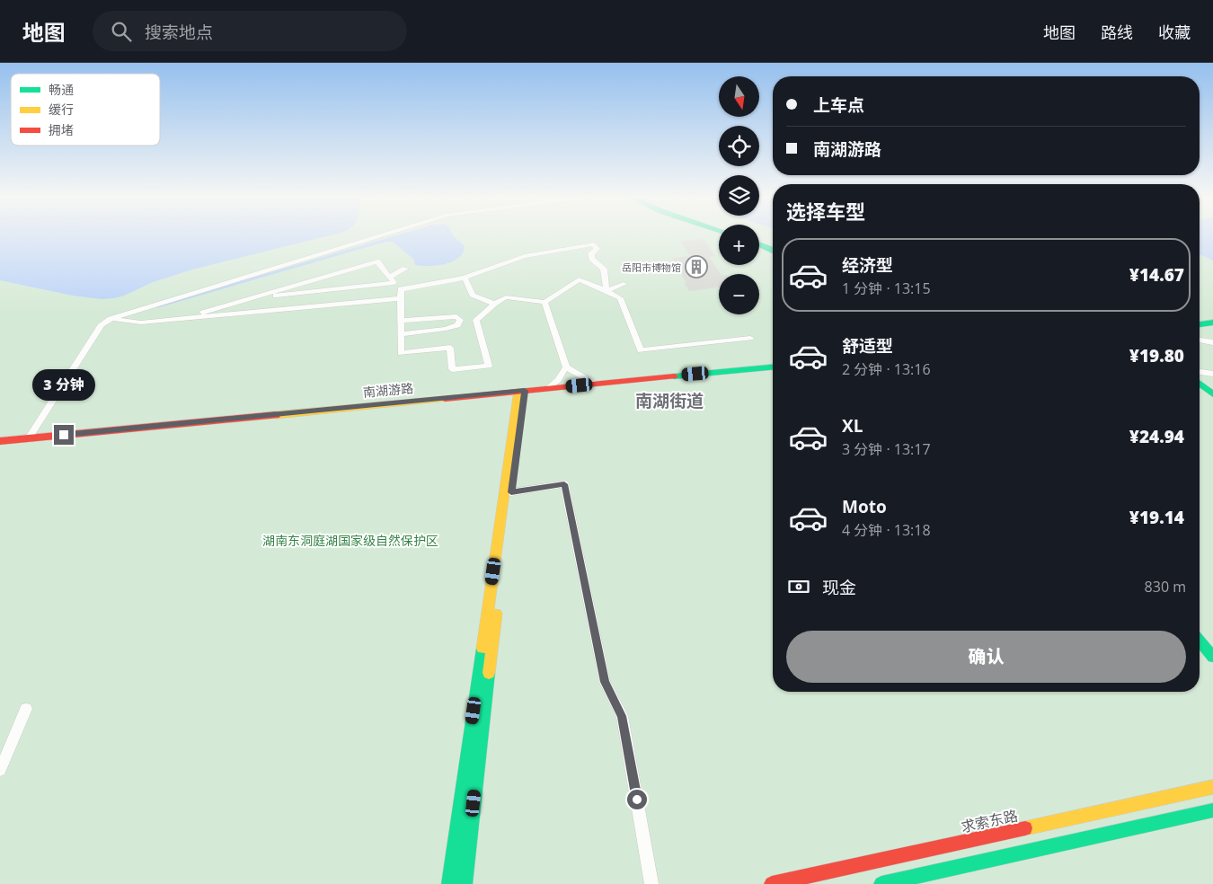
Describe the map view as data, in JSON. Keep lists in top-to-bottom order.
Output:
{
  "streets": {
    "main road": ["南湖游路", "求索东路"]
  },
  "districts": ["南湖街道"],
  "parks": ["湖南东洞庭湖国家级自然保护区"],
  "places": {
    "building": ["岳阳市博物馆"]
  },
  "legend": ["畅通", "缓行", "拥堵"],
  "north": "bottom",
  "page": {
    "header": "地图",
    "search": "搜索地点",
    "nav": ["地图", "路线", "收藏"],
    "map_buttons": ["+", "−"],
    "banner": ["上车点", "南湖游路"],
    "heading": "选择车型",
    "list": [
      {
        "name": "经济型",
        "note": "1 分钟 · 13:15",
        "value": "¥14.67"
      },
      {
        "name": "舒适型",
        "note": "2 分钟 · 13:16",
        "value": "¥19.80"
      },
      {
        "name": "XL",
        "note": "3 分钟 · 13:17",
        "value": "¥24.94"
      },
      {
        "name": "Moto",
        "note": "4 分钟 · 13:18",
        "value": "¥19.14"
      }
    ],
    "bubble": "3 分钟",
    "pay": ["现金", "830 m"],
    "buttons": "确认"
  }
}
